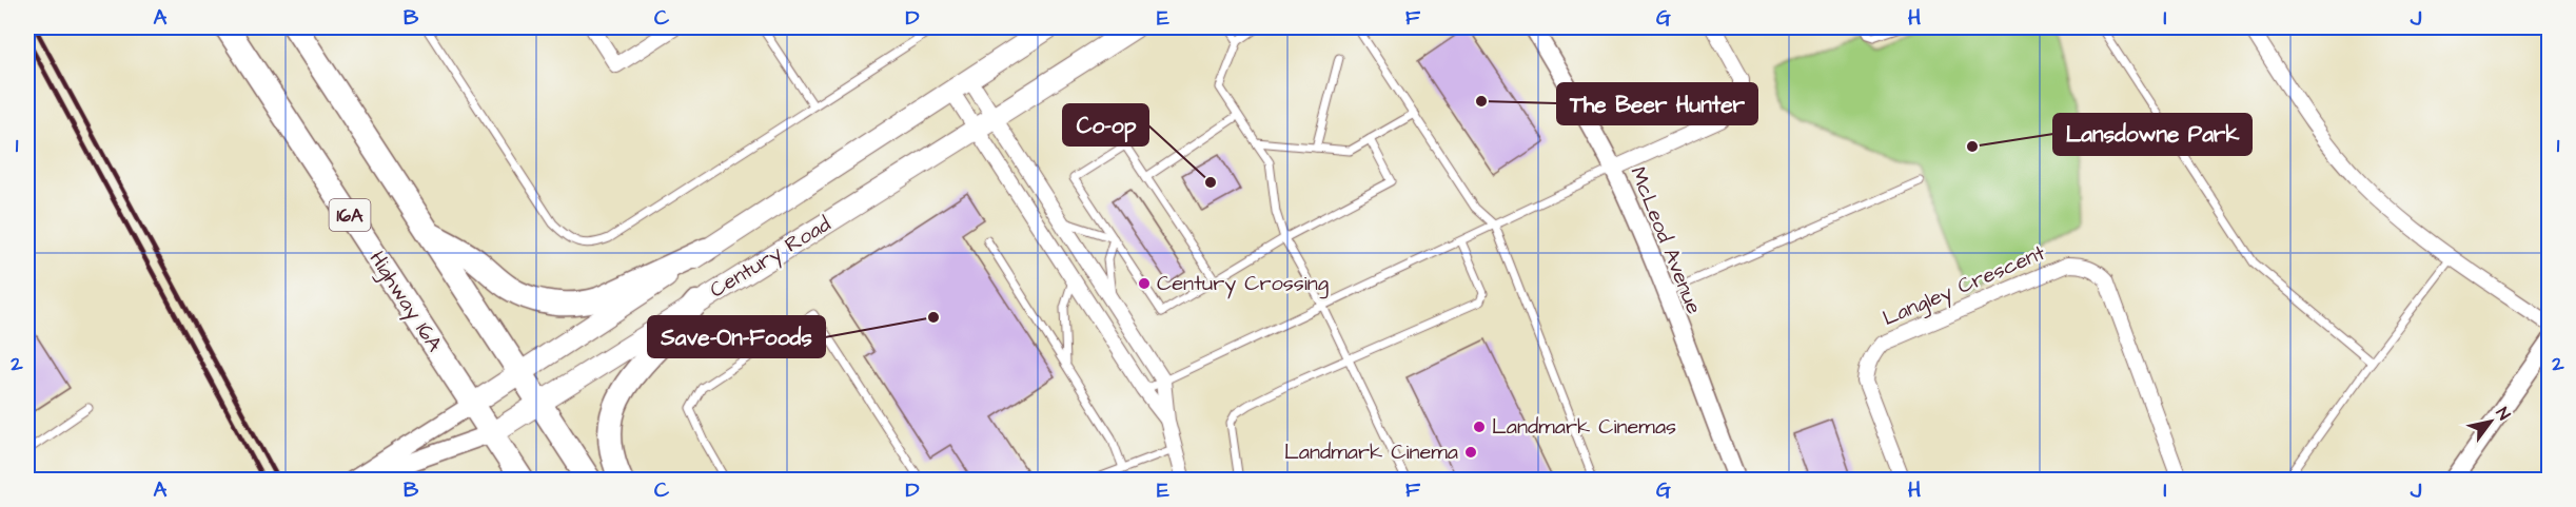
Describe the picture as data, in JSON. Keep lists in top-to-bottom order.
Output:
{
  "streets": {
    "main road": ["16A", "Century Road", "Highway 16A"],
    "street": ["McLeod Avenue", "Langley Crescent"]
  },
  "crossings": [
    ["16A", "Century Road"],
    ["Century Road", "Highway 16A"]
  ],
  "places": [
    "The Beer Hunter",
    "Lansdowne Park",
    "Co-op",
    "Century Crossing",
    "Save-On-Foods",
    "Landmark Cinemas",
    "Landmark Cinema"
  ],
  "north": "top right",
  "grid": {
    "columns": [
      "A",
      "B",
      "C",
      "D",
      "E",
      "F",
      "G",
      "H",
      "I",
      "J"
    ],
    "rows": ["1", "2"]
  }
}
